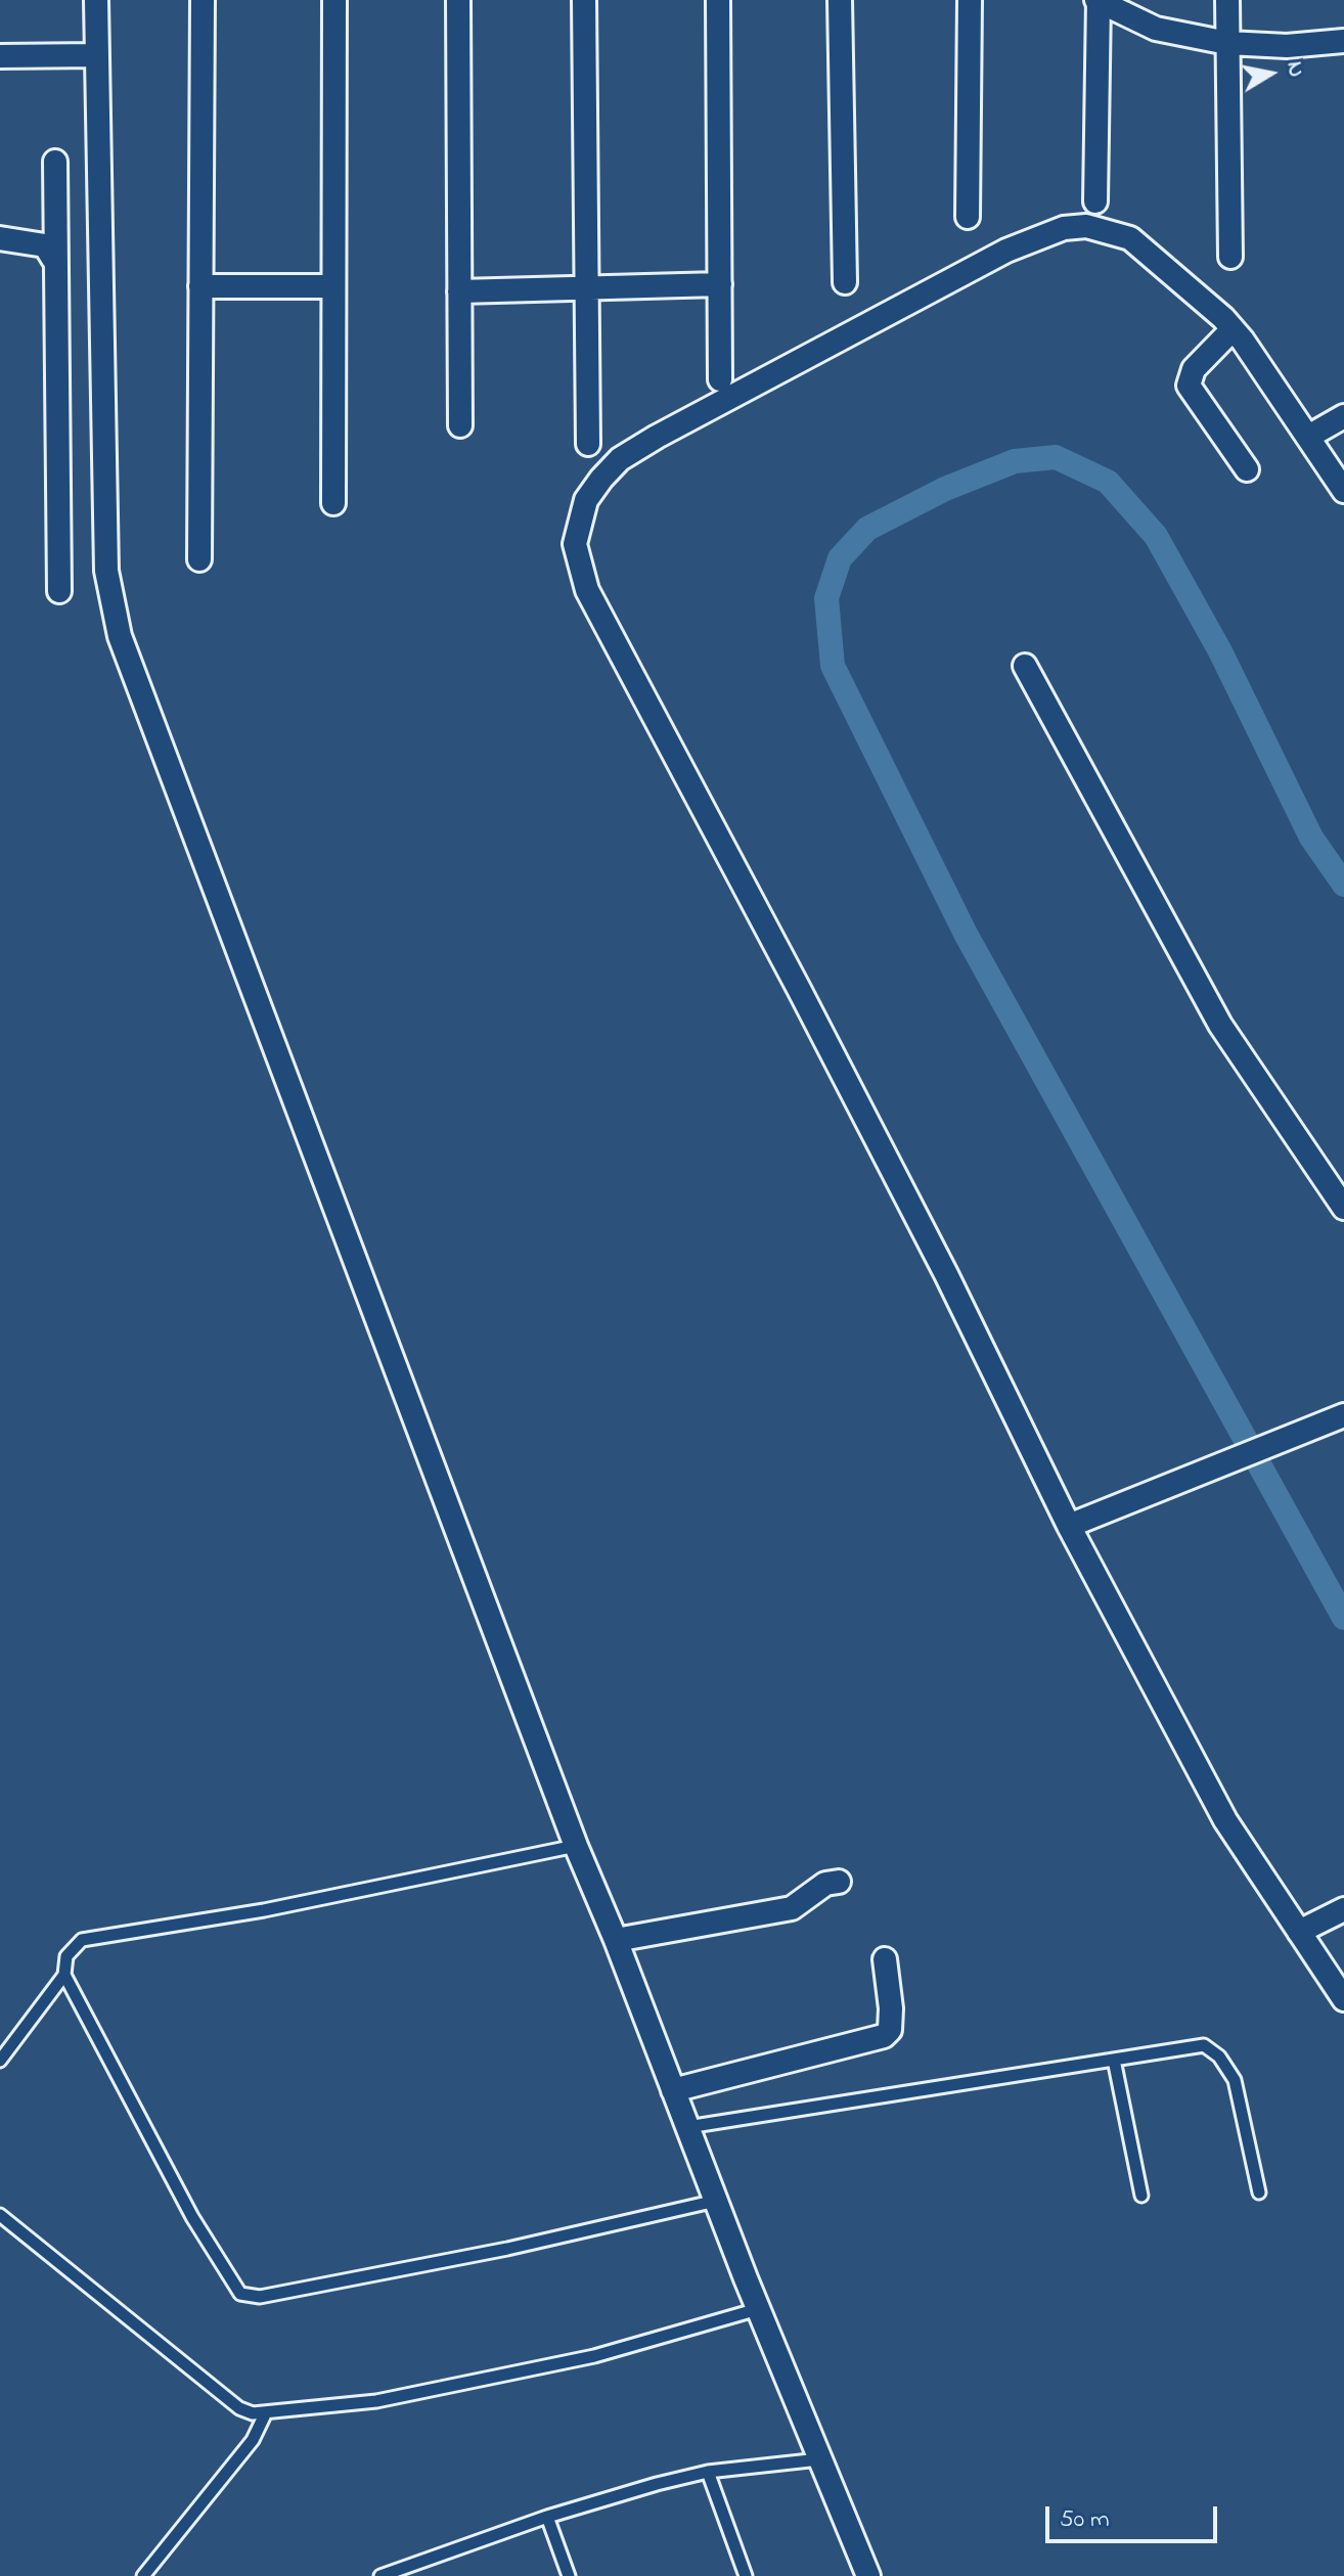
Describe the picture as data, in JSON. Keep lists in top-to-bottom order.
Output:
{
  "scale_bar": "50 m",
  "north": "right"
}
